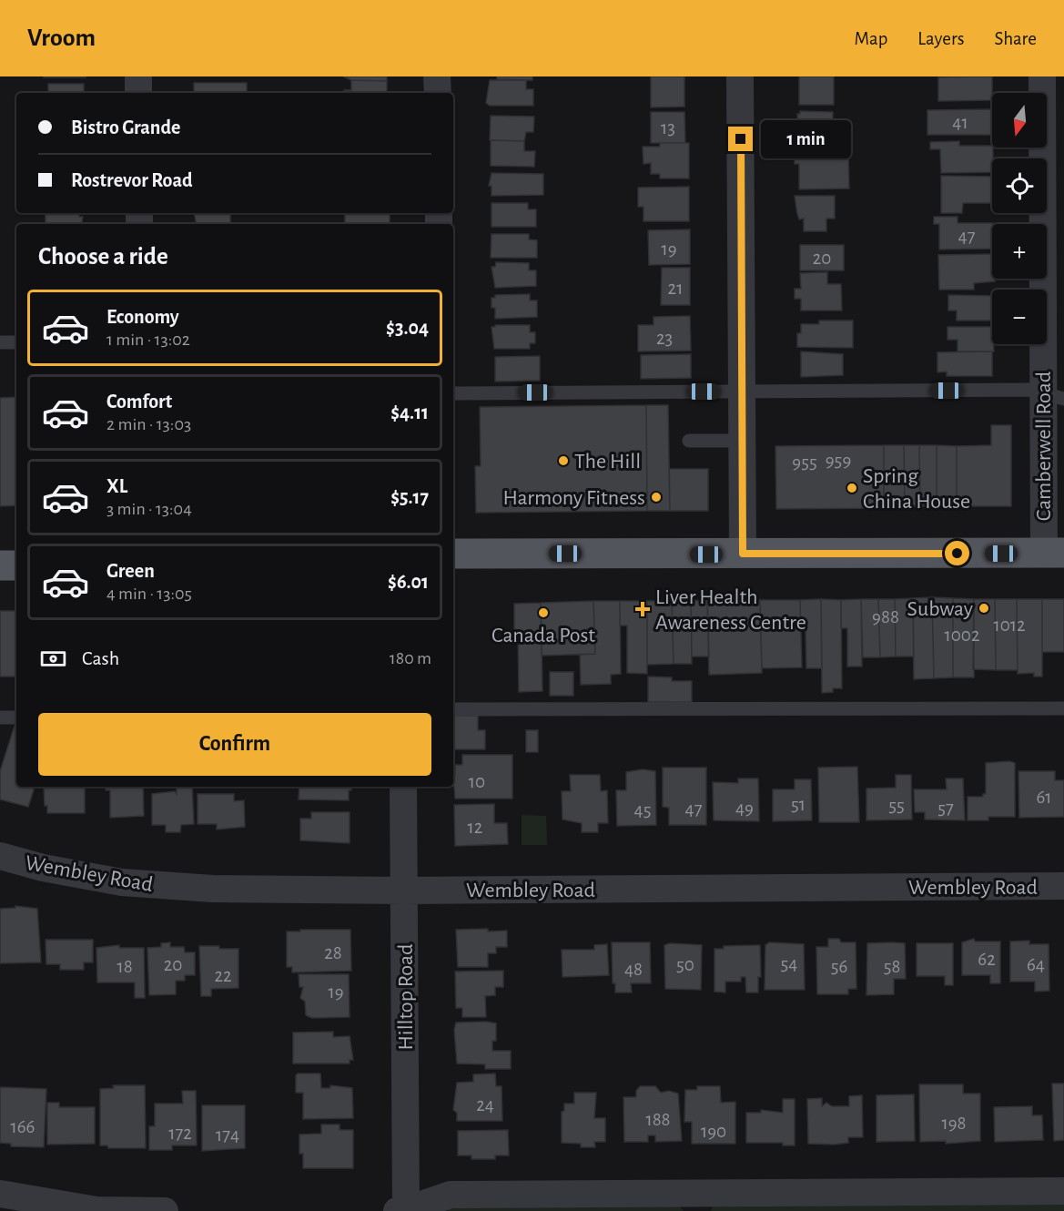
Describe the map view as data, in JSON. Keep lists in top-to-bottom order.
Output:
{
  "streets": {
    "street": ["Camberwell Road", "Wembley Road", "Hilltop Road"]
  },
  "crossings": [
    ["Wembley Road", "Hilltop Road"]
  ],
  "places": {
    "other": [
      "The Hill",
      "Spring China House",
      "Harmony Fitness",
      "Subway",
      "Canada Post"
    ],
    "health": ["Liver Health Awareness Centre"]
  },
  "house_numbers": [
    "41",
    "13",
    "47",
    "19",
    "20",
    "21",
    "23",
    "959",
    "955",
    "988",
    "1012",
    "1002",
    "10",
    "61",
    "51",
    "55",
    "49",
    "57",
    "47",
    "45",
    "12",
    "28",
    "62",
    "54",
    "20",
    "50",
    "64",
    "18",
    "56",
    "58",
    "48",
    "22",
    "19",
    "24",
    "188",
    "198",
    "166",
    "190",
    "172",
    "174"
  ],
  "north": "bottom",
  "page": {
    "header": "Vroom",
    "nav": ["Map", "Layers", "Share"],
    "map_buttons": ["+", "−"],
    "banner": ["Bistro Grande", "Rostrevor Road"],
    "bubble": "1 min",
    "heading": "Choose a ride",
    "list": [
      {
        "name": "Economy",
        "note": "1 min · 13:02",
        "value": "$3.04"
      },
      {
        "name": "Comfort",
        "note": "2 min · 13:03",
        "value": "$4.11"
      },
      {
        "name": "XL",
        "note": "3 min · 13:04",
        "value": "$5.17"
      },
      {
        "name": "Green",
        "note": "4 min · 13:05",
        "value": "$6.01"
      }
    ],
    "pay": ["Cash", "180 m"],
    "buttons": "Confirm"
  }
}
